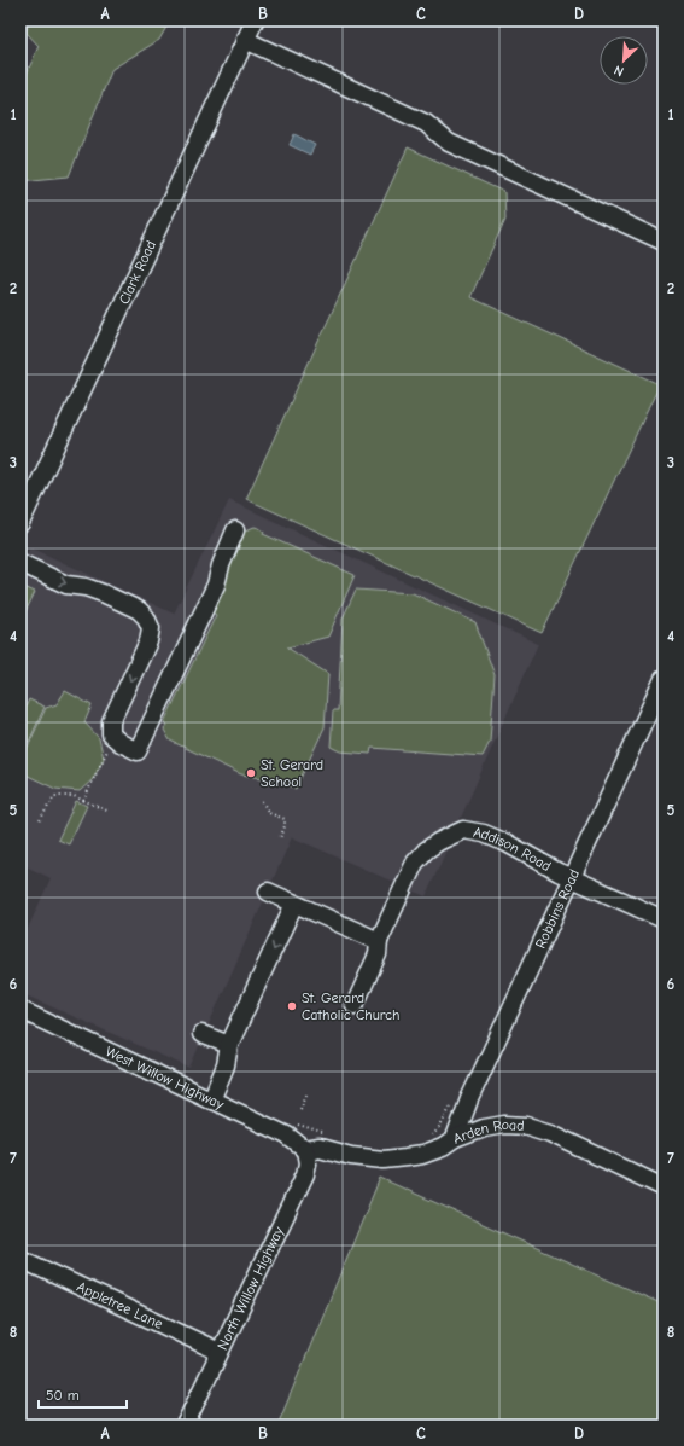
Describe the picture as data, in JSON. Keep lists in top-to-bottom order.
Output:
{
  "streets": {
    "street": [
      "Clark Road",
      "Addison Road",
      "Robbins Road",
      "West Willow Highway",
      "Arden Road",
      "North Willow Highway",
      "Appletree Lane"
    ]
  },
  "crossings": [
    ["Addison Road", "Robbins Road"],
    ["Robbins Road", "Arden Road"],
    ["West Willow Highway", "Arden Road"],
    ["West Willow Highway", "North Willow Highway"],
    ["Arden Road", "North Willow Highway"],
    ["North Willow Highway", "Appletree Lane"]
  ],
  "places": ["St. Gerard School", "St. Gerard Catholic Church"],
  "scale_bar": "50 m",
  "north": "bottom left",
  "grid": {
    "columns": [
      "A",
      "B",
      "C",
      "D"
    ],
    "rows": [
      "1",
      "2",
      "3",
      "4",
      "5",
      "6",
      "7",
      "8"
    ]
  }
}
